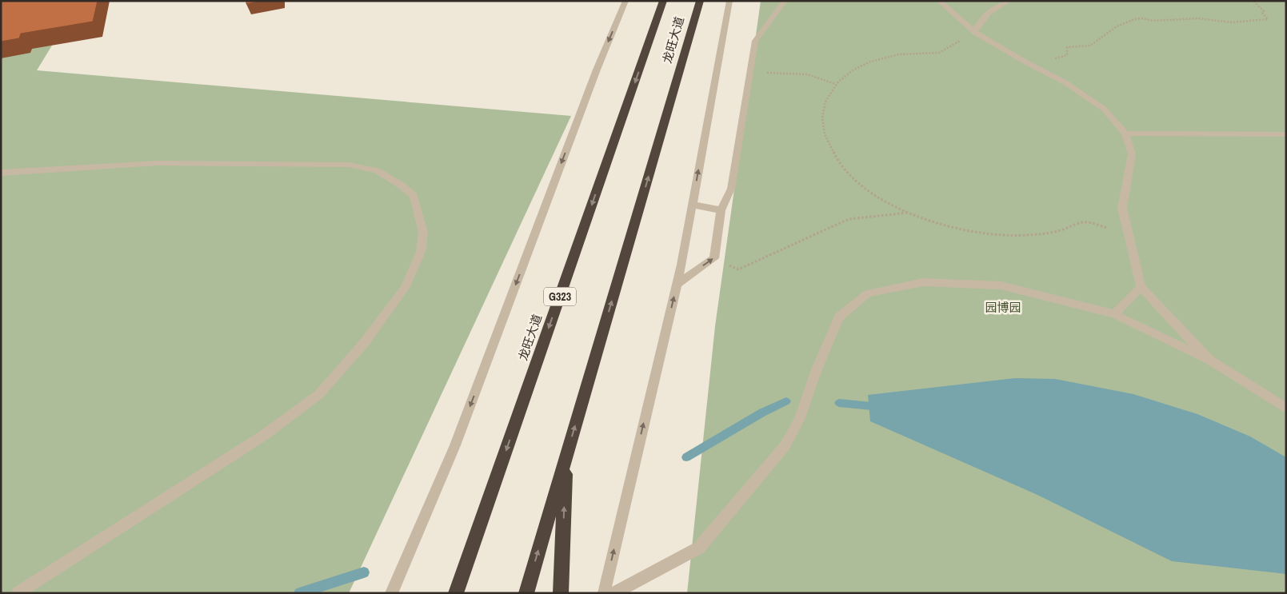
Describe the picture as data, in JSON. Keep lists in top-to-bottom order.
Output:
{
  "streets": {
    "highway": ["龙旺大道", "G323"]
  },
  "parks": ["园博园"]
}
